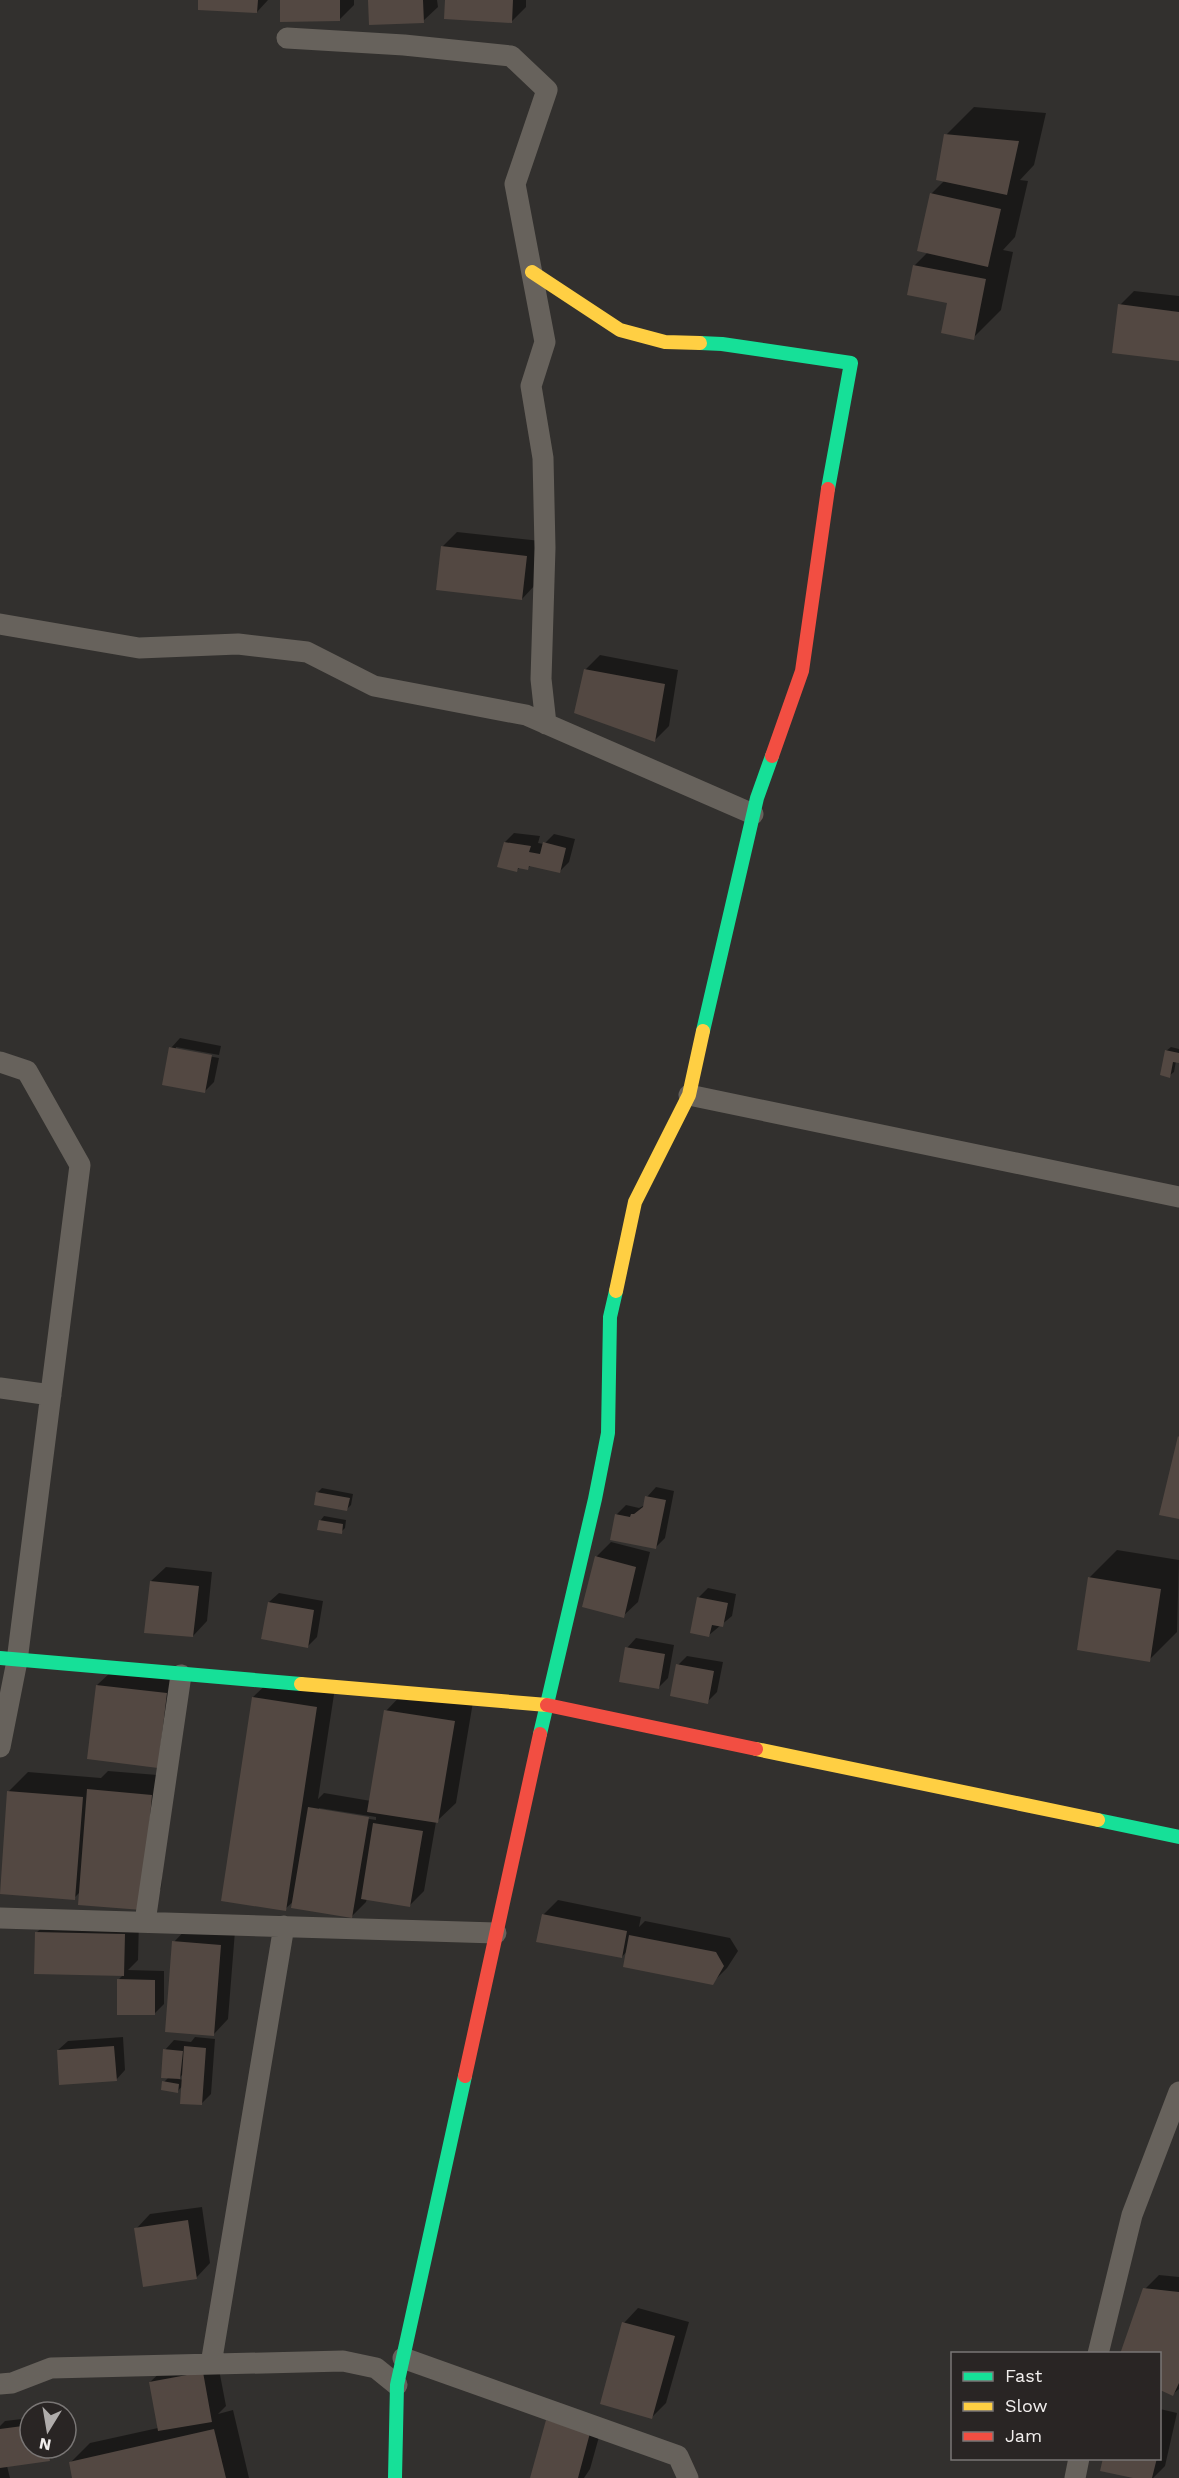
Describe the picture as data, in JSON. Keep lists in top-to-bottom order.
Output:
{
  "legend": ["Fast", "Slow", "Jam"],
  "north": "bottom"
}
